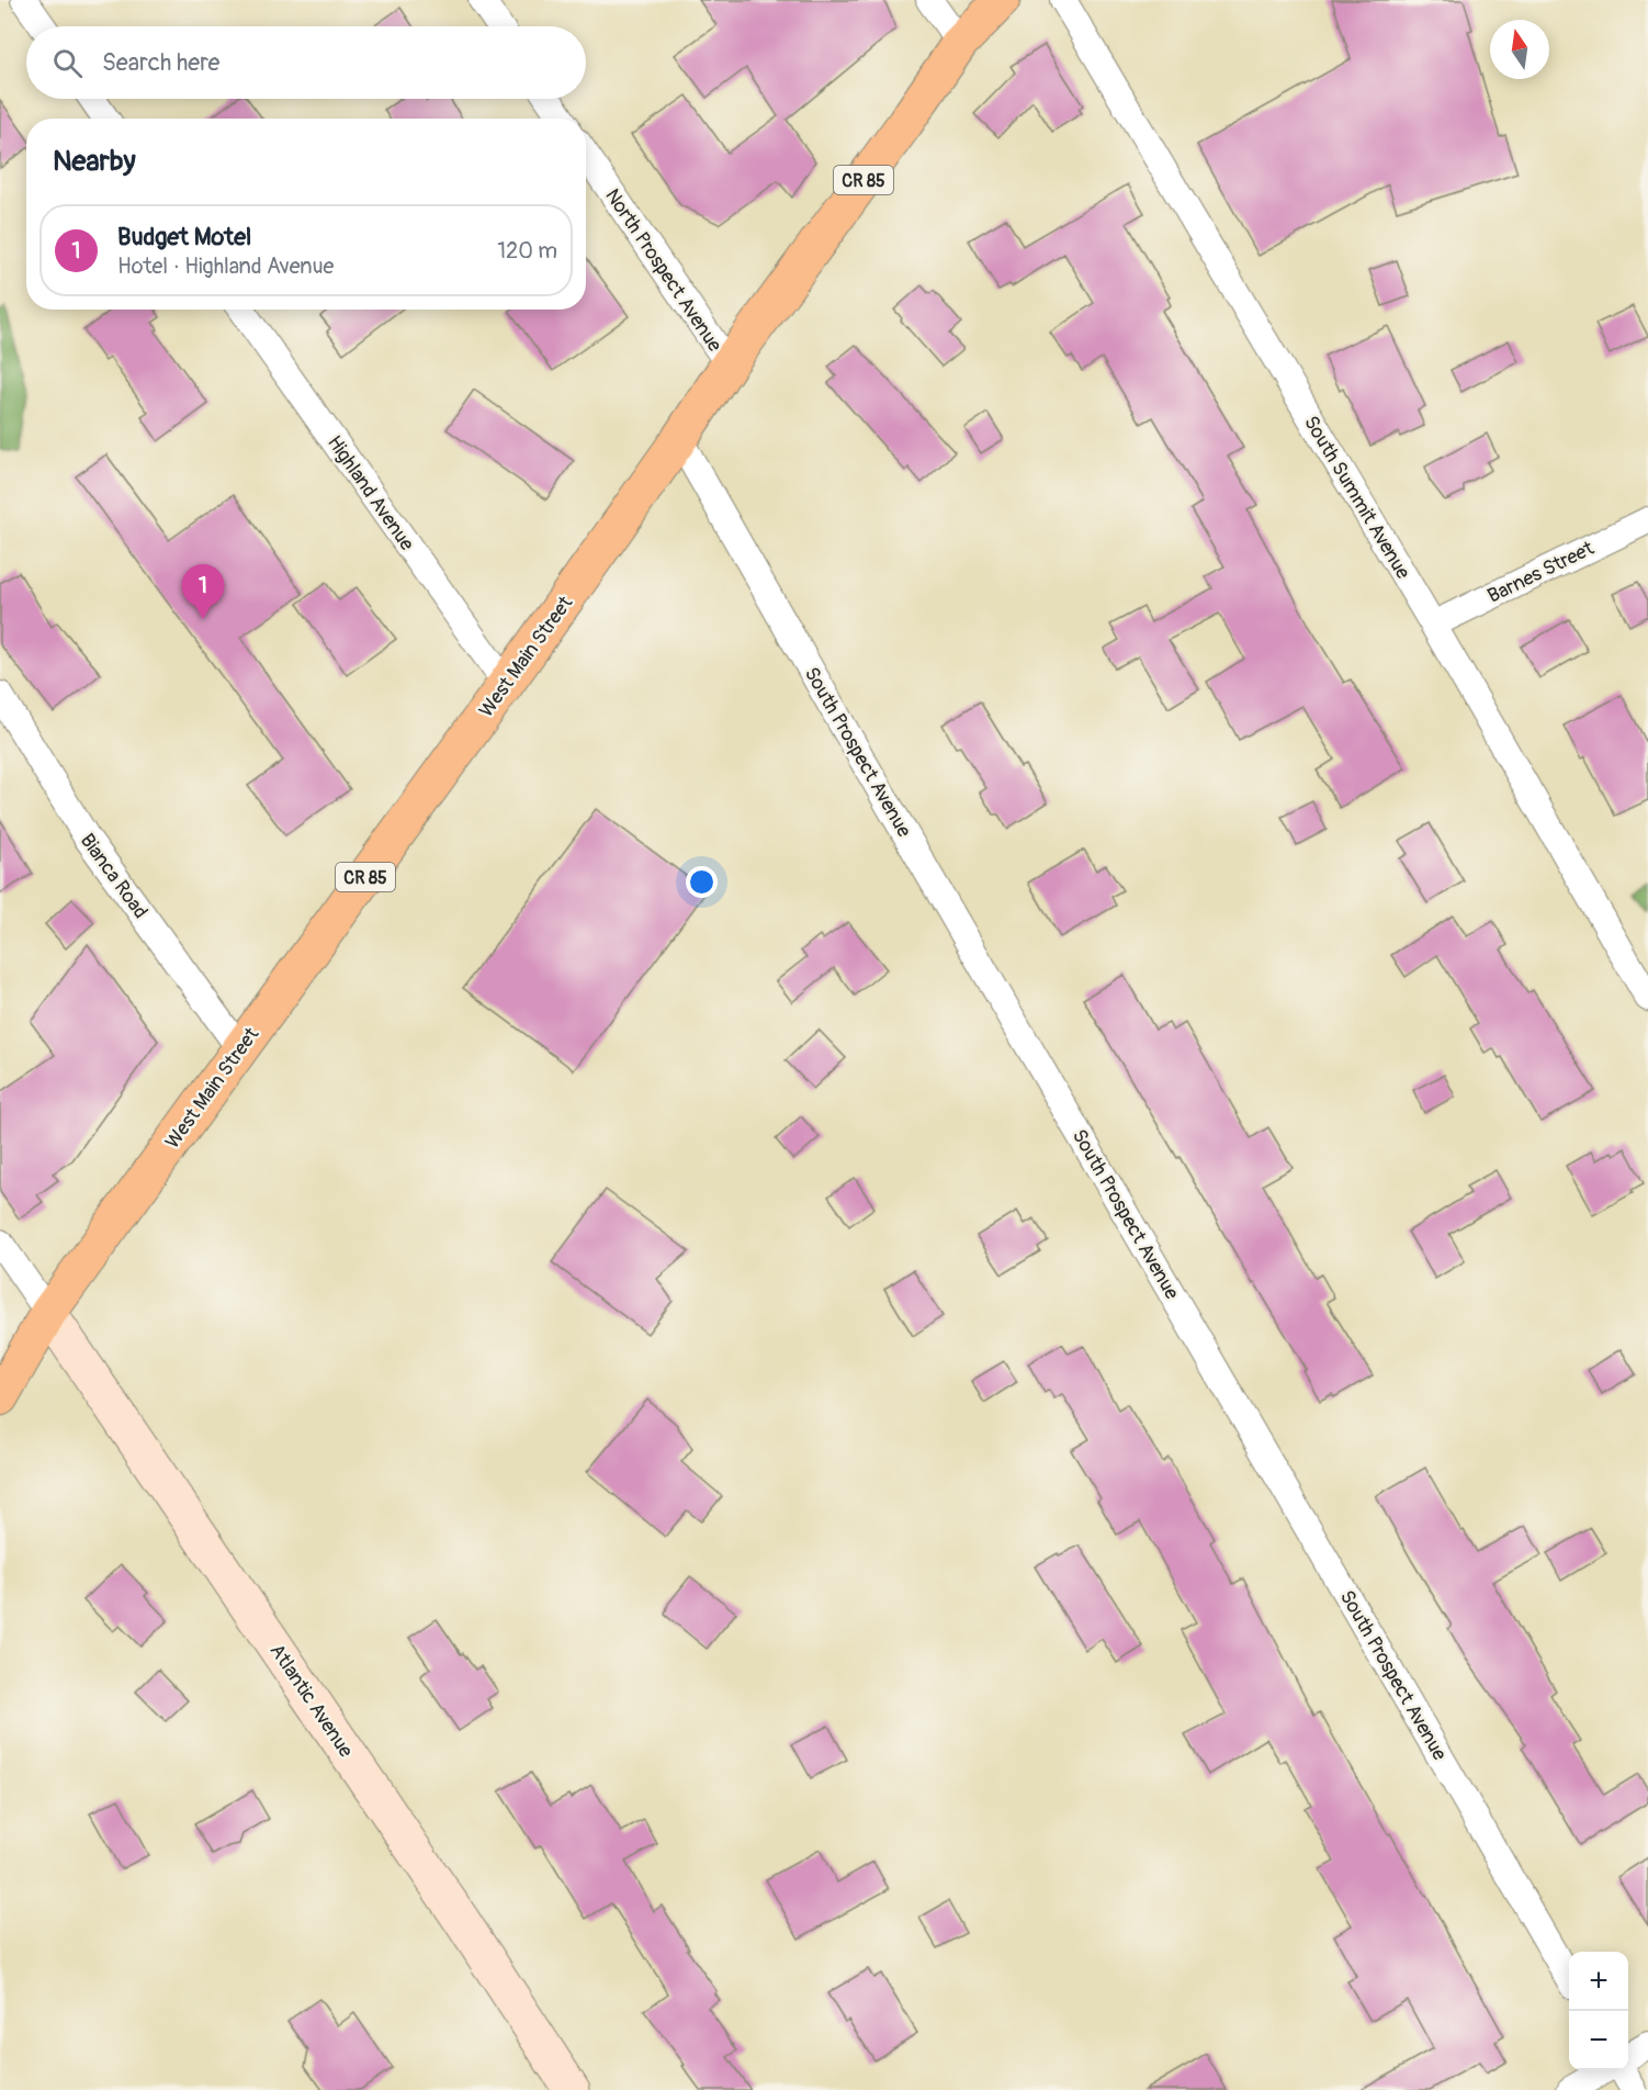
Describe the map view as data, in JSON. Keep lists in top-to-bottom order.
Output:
{
  "streets": {
    "main road": ["CR 85", "West Main Street"],
    "street": [
      "North Prospect Avenue",
      "Highland Avenue",
      "South Summit Avenue",
      "Barnes Street",
      "South Prospect Avenue",
      "Bianca Road",
      "Atlantic Avenue"
    ]
  },
  "crossings": [
    ["CR 85", "West Main Street"],
    ["CR 85", "Atlantic Avenue"],
    ["North Prospect Avenue", "West Main Street"],
    ["Highland Avenue", "West Main Street"],
    ["South Summit Avenue", "Barnes Street"],
    ["West Main Street", "South Prospect Avenue"],
    ["West Main Street", "Bianca Road"],
    ["West Main Street", "Atlantic Avenue"]
  ],
  "north": "top",
  "page": {
    "search": "Search here",
    "heading": "Nearby",
    "list": [
      {
        "mark": "1",
        "name": "Budget Motel",
        "note": "Hotel · Highland Avenue",
        "value": "120 m"
      }
    ],
    "pins": "1",
    "map_buttons": ["+", "−"]
  }
}
